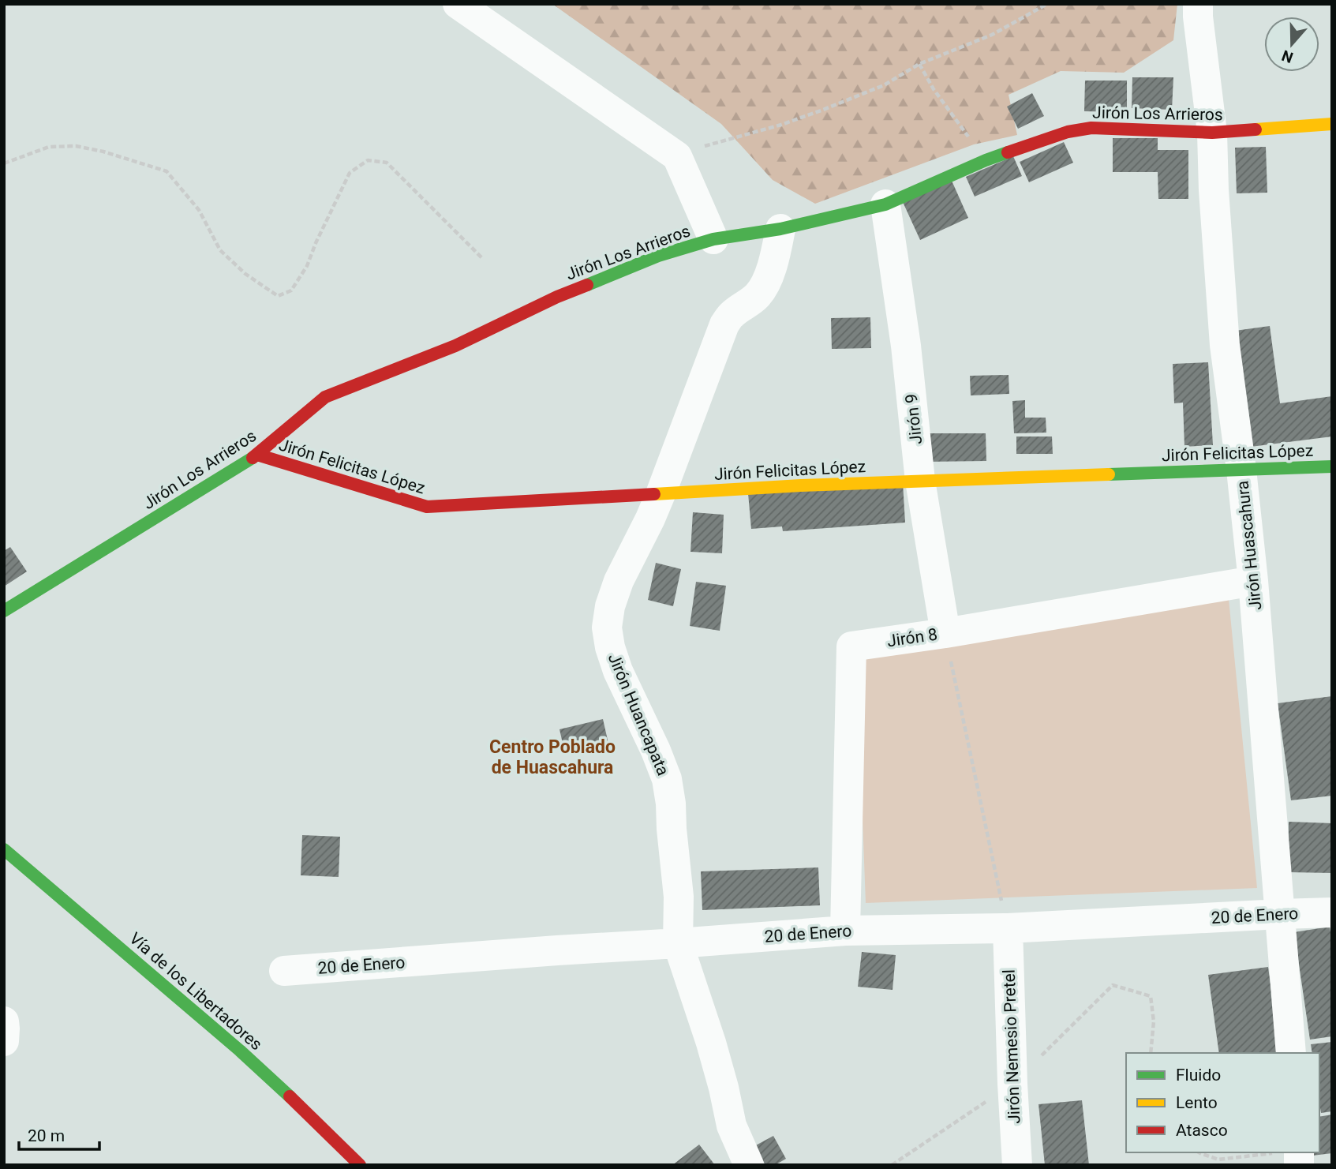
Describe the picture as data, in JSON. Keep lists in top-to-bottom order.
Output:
{
  "streets": {
    "main road": ["Jirón Los Arrieros", "Jirón Felicitas López", "Vía de los Libertadores"],
    "street": [
      "Jirón 9",
      "Jirón Huascahura",
      "Jirón 8",
      "Jirón Huancapata",
      "20 de Enero",
      "Jirón Nemesio Pretel"
    ]
  },
  "crossings": [
    ["Jirón Los Arrieros", "Jirón 9"],
    ["Jirón Los Arrieros", "Jirón Felicitas López"],
    ["Jirón Los Arrieros", "Jirón Huascahura"],
    ["Jirón Los Arrieros", "Jirón Huancapata"],
    ["Jirón 9", "Jirón Felicitas López"],
    ["Jirón 9", "Jirón 8"],
    ["Jirón Felicitas López", "Jirón Huascahura"],
    ["Jirón Felicitas López", "Jirón Huancapata"],
    ["Jirón Huascahura", "Jirón 8"],
    ["Jirón Huascahura", "20 de Enero"],
    ["Jirón 8", "20 de Enero"],
    ["Jirón Huancapata", "20 de Enero"],
    ["20 de Enero", "Jirón Nemesio Pretel"]
  ],
  "districts": ["Centro Poblado de Huascahura"],
  "legend": ["Fluido", "Lento", "Atasco"],
  "scale_bar": "20 m",
  "north": "bottom"
}
